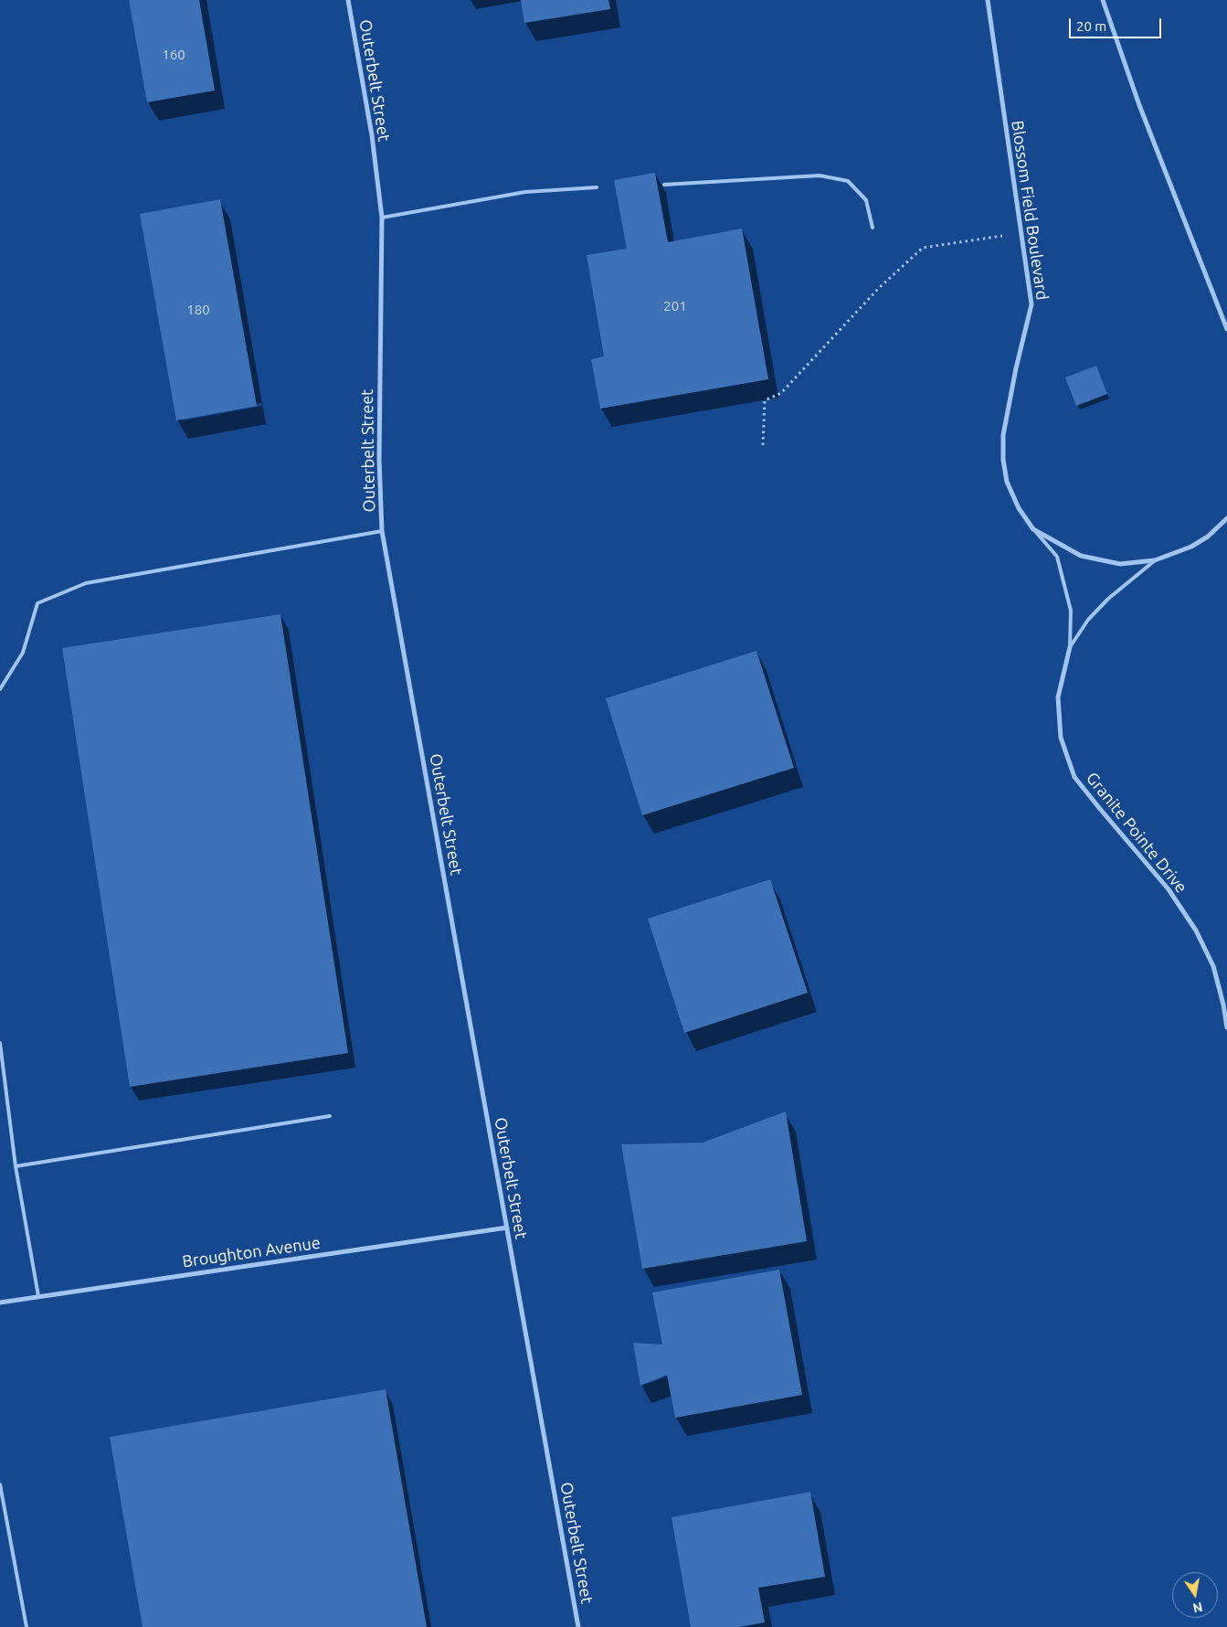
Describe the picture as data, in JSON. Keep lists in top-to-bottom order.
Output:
{
  "streets": {
    "street": [
      "Outerbelt Street",
      "Blossom Field Boulevard",
      "Granite Pointe Drive",
      "Broughton Avenue"
    ]
  },
  "crossings": [
    ["Outerbelt Street", "Broughton Avenue"]
  ],
  "house_numbers": ["160", "201", "180"],
  "scale_bar": "20 m",
  "north": "bottom"
}
